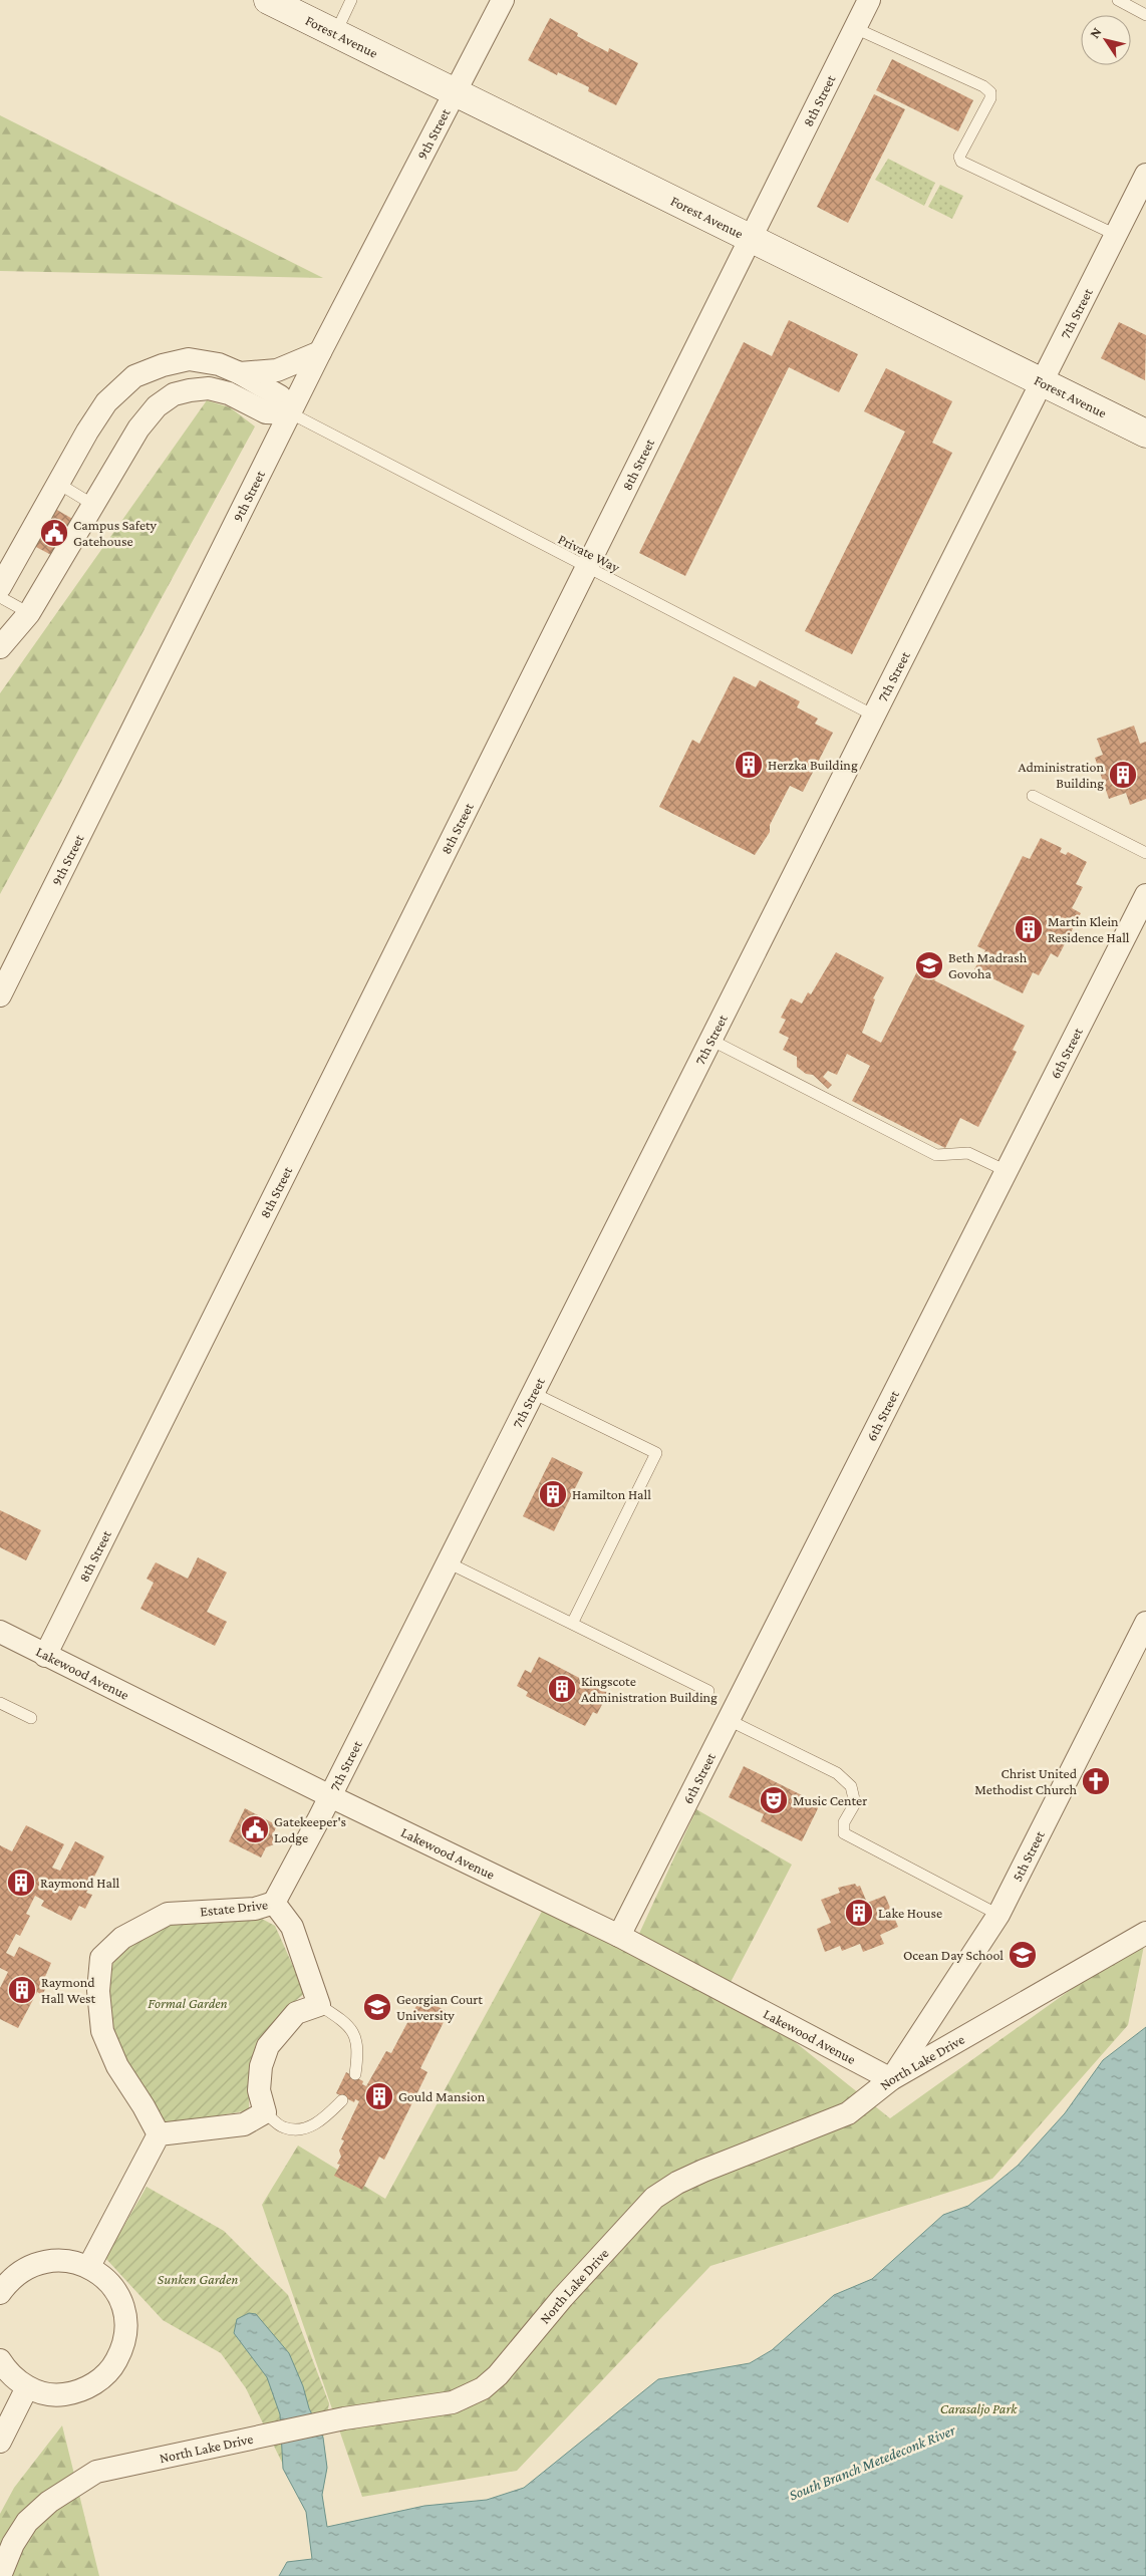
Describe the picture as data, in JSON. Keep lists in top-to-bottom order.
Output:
{
  "streets": {
    "street": [
      "Forest Avenue",
      "8th Street",
      "9th Street",
      "7th Street",
      "6th Street",
      "Lakewood Avenue",
      "5th Street",
      "Estate Drive",
      "North Lake Drive"
    ],
    "lane": ["Private Way"]
  },
  "crossings": [
    ["Forest Avenue", "8th Street"],
    ["Forest Avenue", "9th Street"],
    ["Forest Avenue", "7th Street"],
    ["8th Street", "Private Way"],
    ["8th Street", "Lakewood Avenue"],
    ["9th Street", "Private Way"],
    ["7th Street", "Private Way"],
    ["7th Street", "Lakewood Avenue"],
    ["7th Street", "Estate Drive"],
    ["6th Street", "Lakewood Avenue"],
    ["Lakewood Avenue", "5th Street"],
    ["Lakewood Avenue", "North Lake Drive"],
    ["5th Street", "North Lake Drive"]
  ],
  "water": ["South Branch Metedeconk River"],
  "parks": ["Formal Garden", "Sunken Garden", "Carasaljo Park"],
  "places": {
    "public building": ["Campus Safety Gatehouse", "Gatekeeper's Lodge"],
    "building": [
      "Herzka Building",
      "Administration Building",
      "Martin Klein Residence Hall",
      "Hamilton Hall",
      "Kingscote Administration Building",
      "Raymond Hall",
      "Lake House",
      "Raymond Hall West",
      "Gould Mansion"
    ],
    "school or university": ["Beth Madrash Govoha", "Ocean Day School", "Georgian Court University"],
    "church": ["Christ United Methodist Church"],
    "theatre": ["Music Center"]
  },
  "north": "top left"
}
